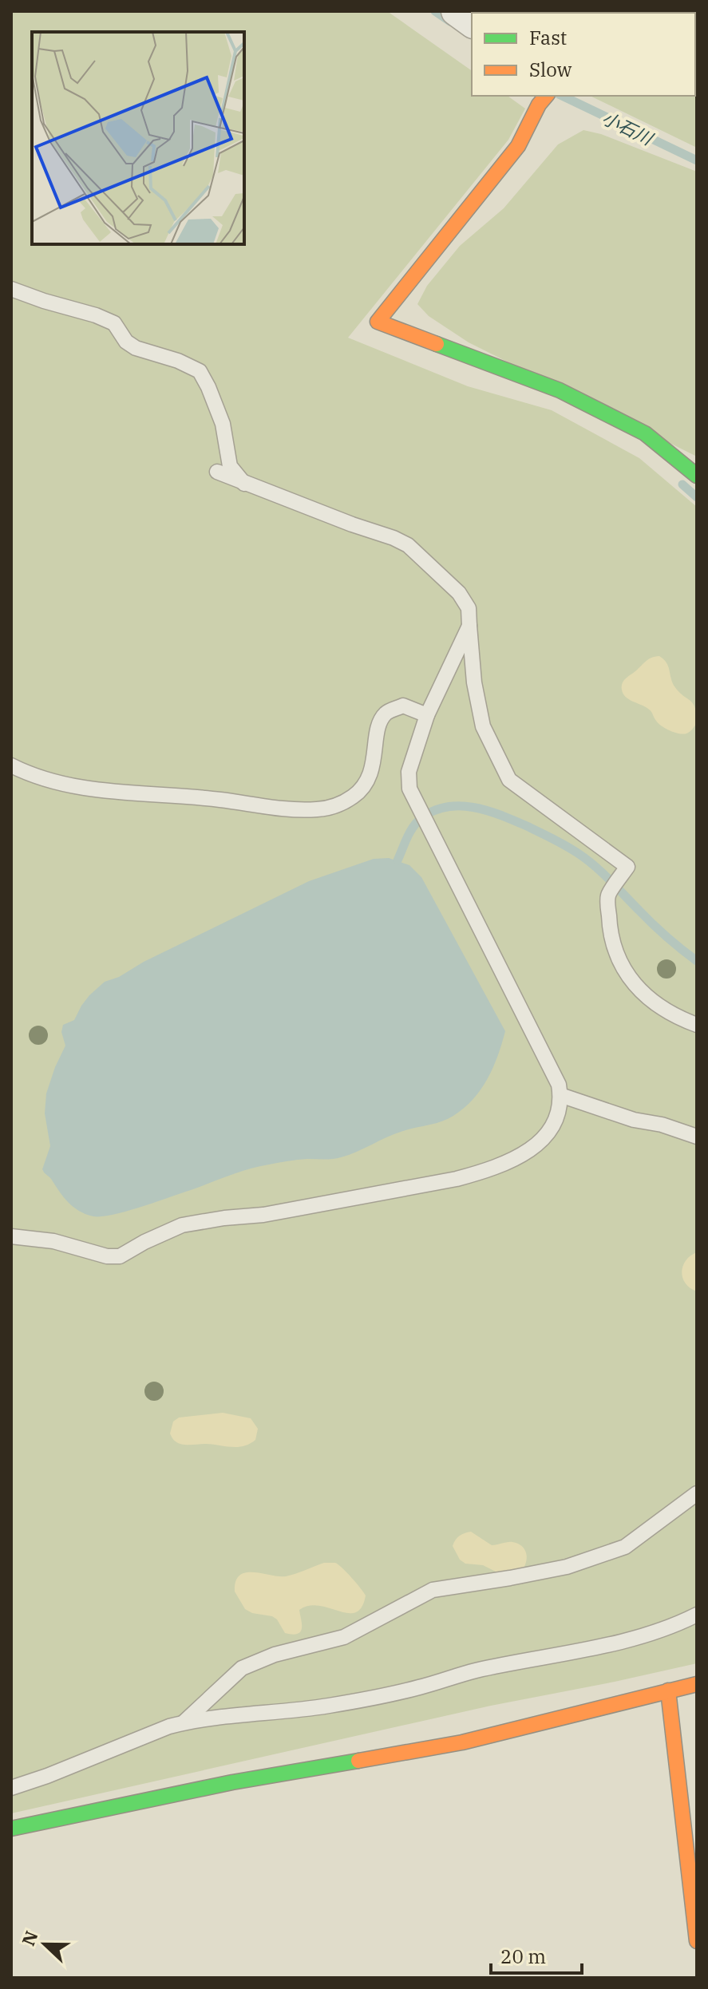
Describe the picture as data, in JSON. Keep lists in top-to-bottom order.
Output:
{
  "water": ["小石川"],
  "legend": ["Fast", "Slow"],
  "scale_bar": "20 m",
  "north": "left"
}
